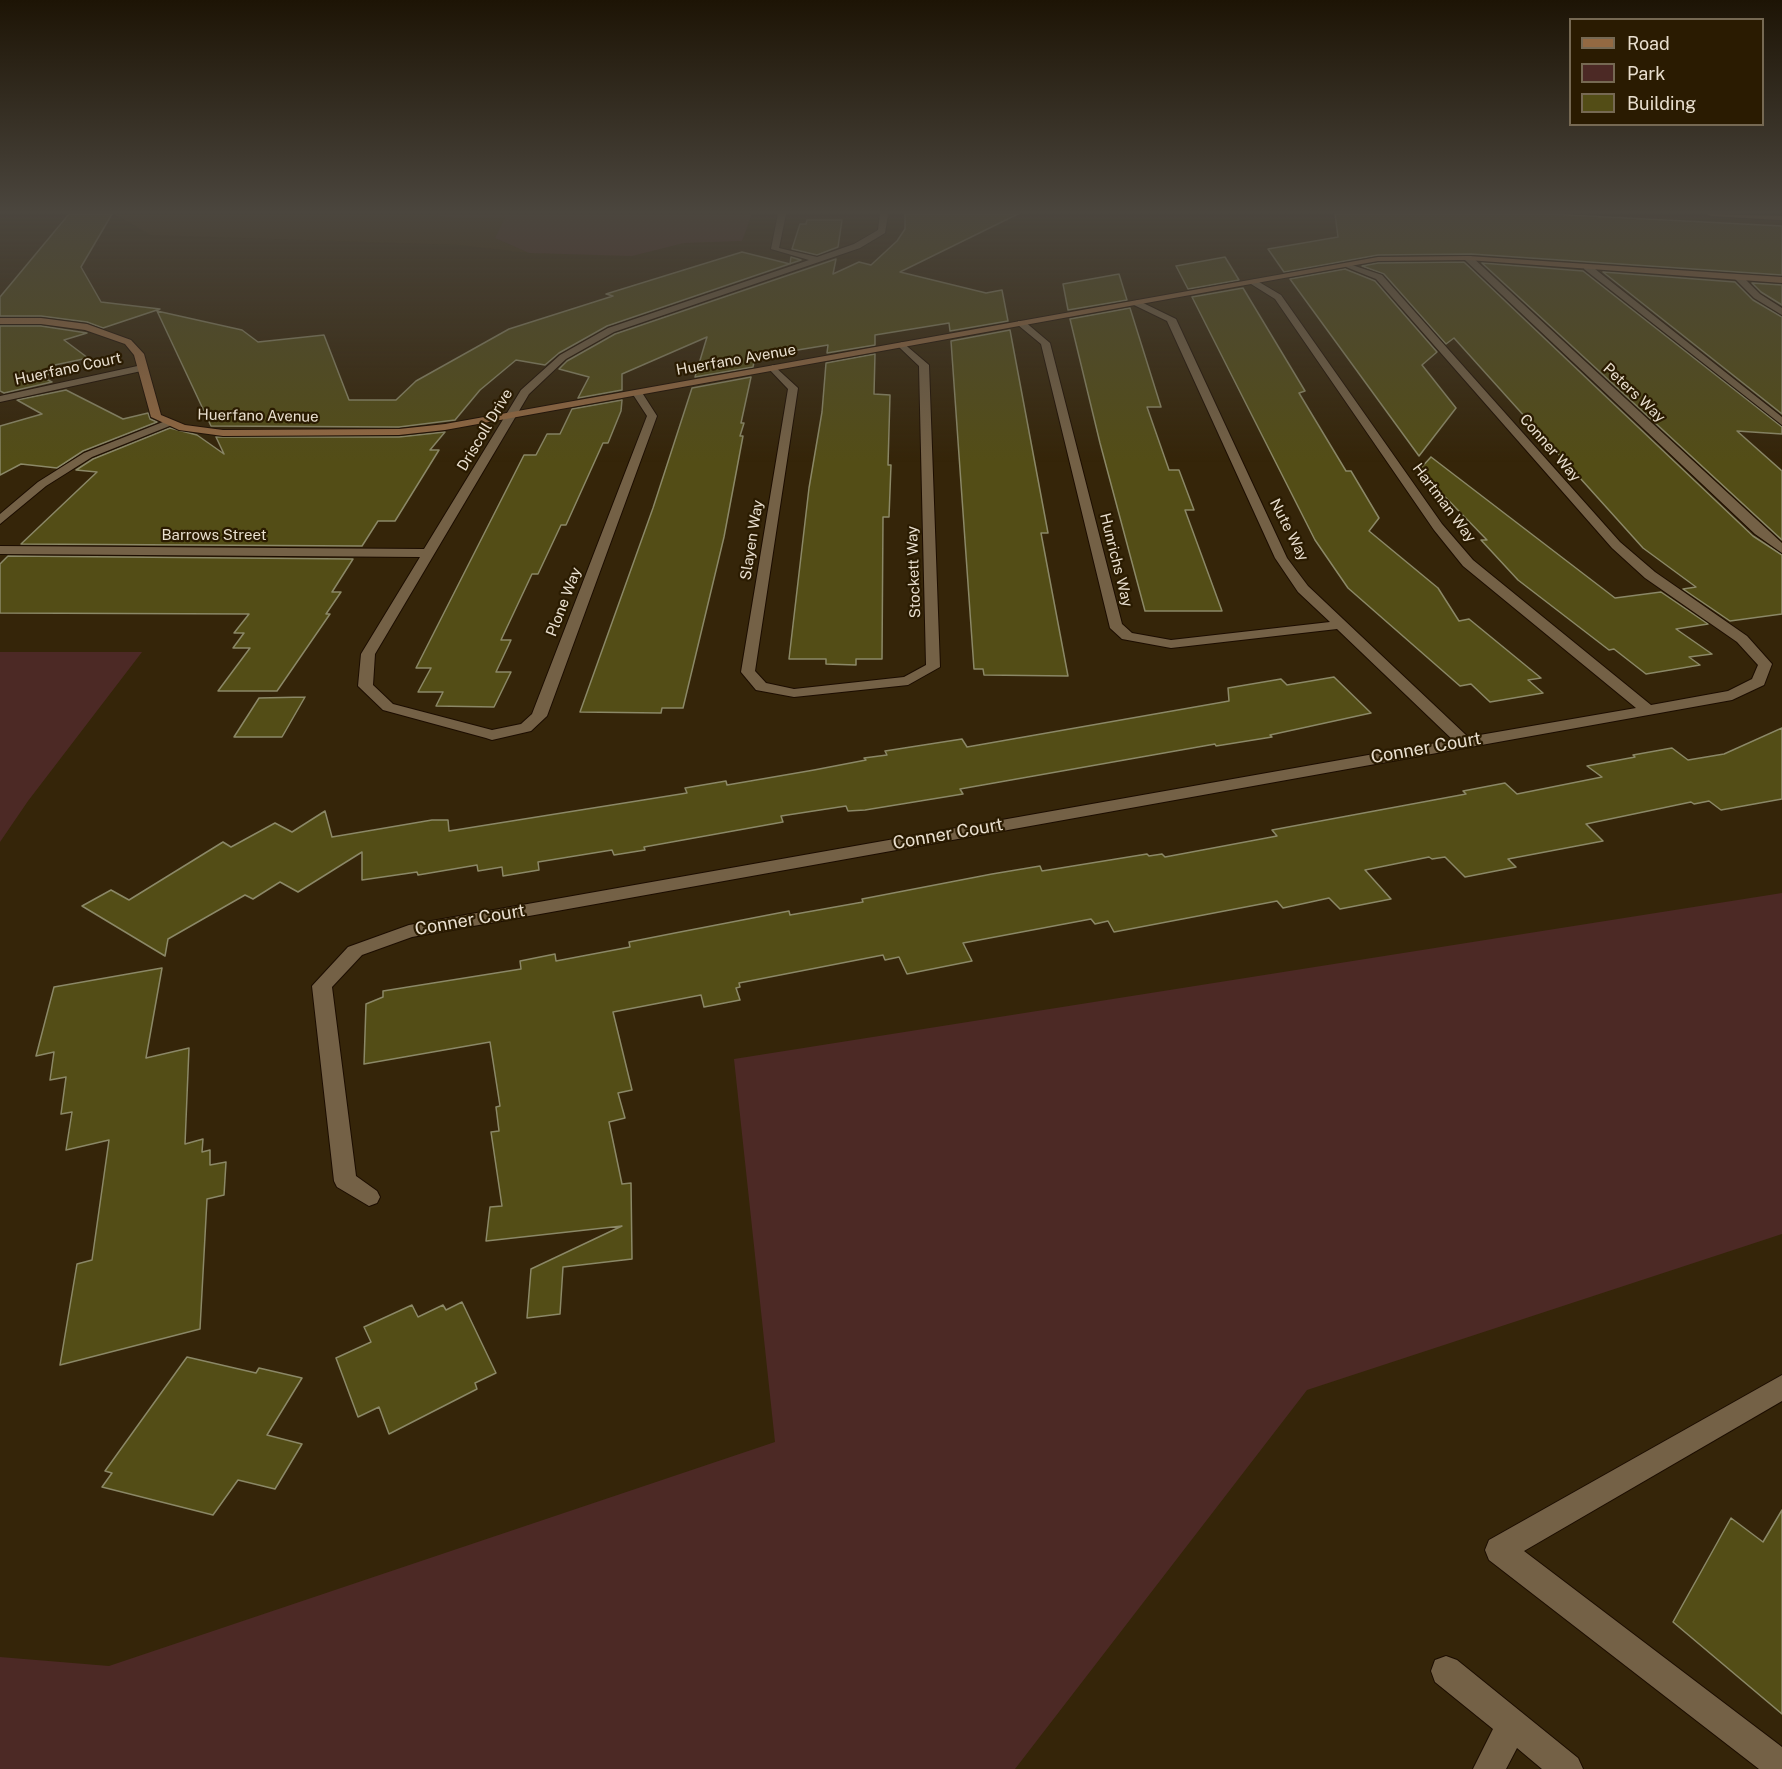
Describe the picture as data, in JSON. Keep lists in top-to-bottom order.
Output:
{
  "streets": {
    "street": [
      "Huerfano Avenue",
      "Huerfano Court",
      "Peters Way",
      "Driscoll Drive",
      "Conner Way",
      "Hartman Way",
      "Nute Way",
      "Barrows Street",
      "Slayen Way",
      "Hunrichs Way",
      "Stockett Way",
      "Plone Way",
      "Conner Court"
    ]
  },
  "crossings": [
    ["Huerfano Avenue", "Driscoll Drive"],
    ["Huerfano Avenue", "Nute Way"],
    ["Huerfano Avenue", "Slayen Way"],
    ["Huerfano Avenue", "Hunrichs Way"],
    ["Huerfano Avenue", "Stockett Way"],
    ["Huerfano Avenue", "Plone Way"],
    ["Driscoll Drive", "Barrows Street"],
    ["Driscoll Drive", "Plone Way"],
    ["Conner Way", "Conner Court"],
    ["Hartman Way", "Conner Court"],
    ["Nute Way", "Hunrichs Way"],
    ["Nute Way", "Conner Court"],
    ["Slayen Way", "Stockett Way"]
  ],
  "legend": ["Road", "Park", "Building"]
}
